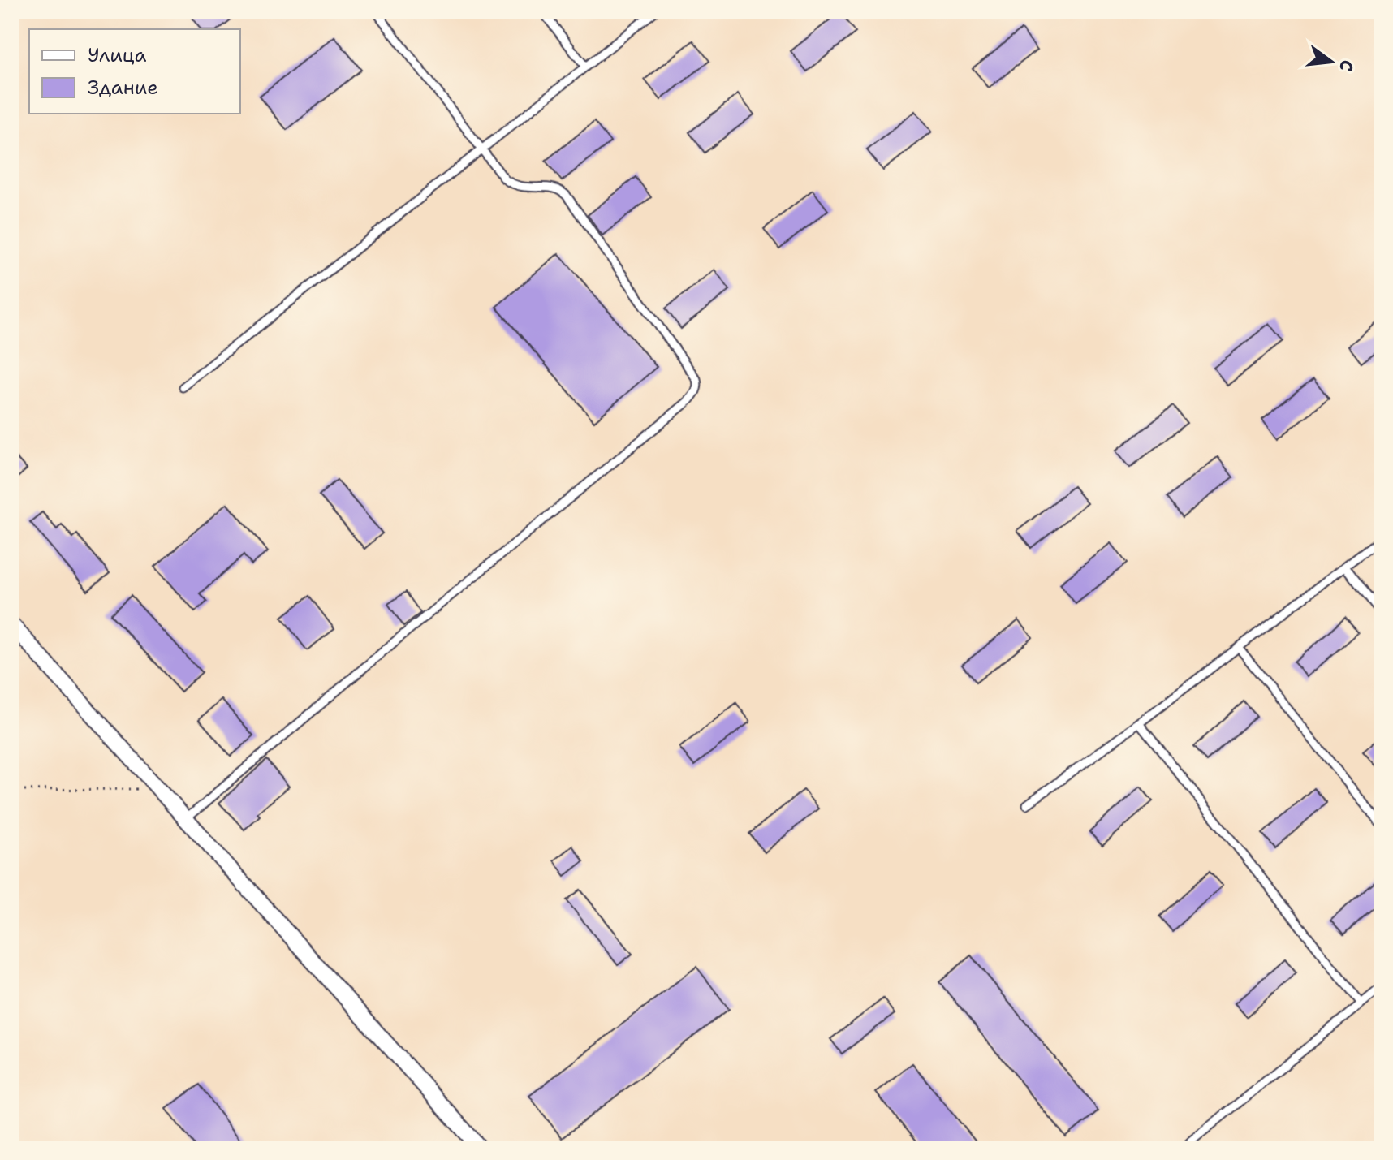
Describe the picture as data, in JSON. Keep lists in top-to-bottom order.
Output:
{
  "legend": ["Улица", "Здание"],
  "north": "right"
}
